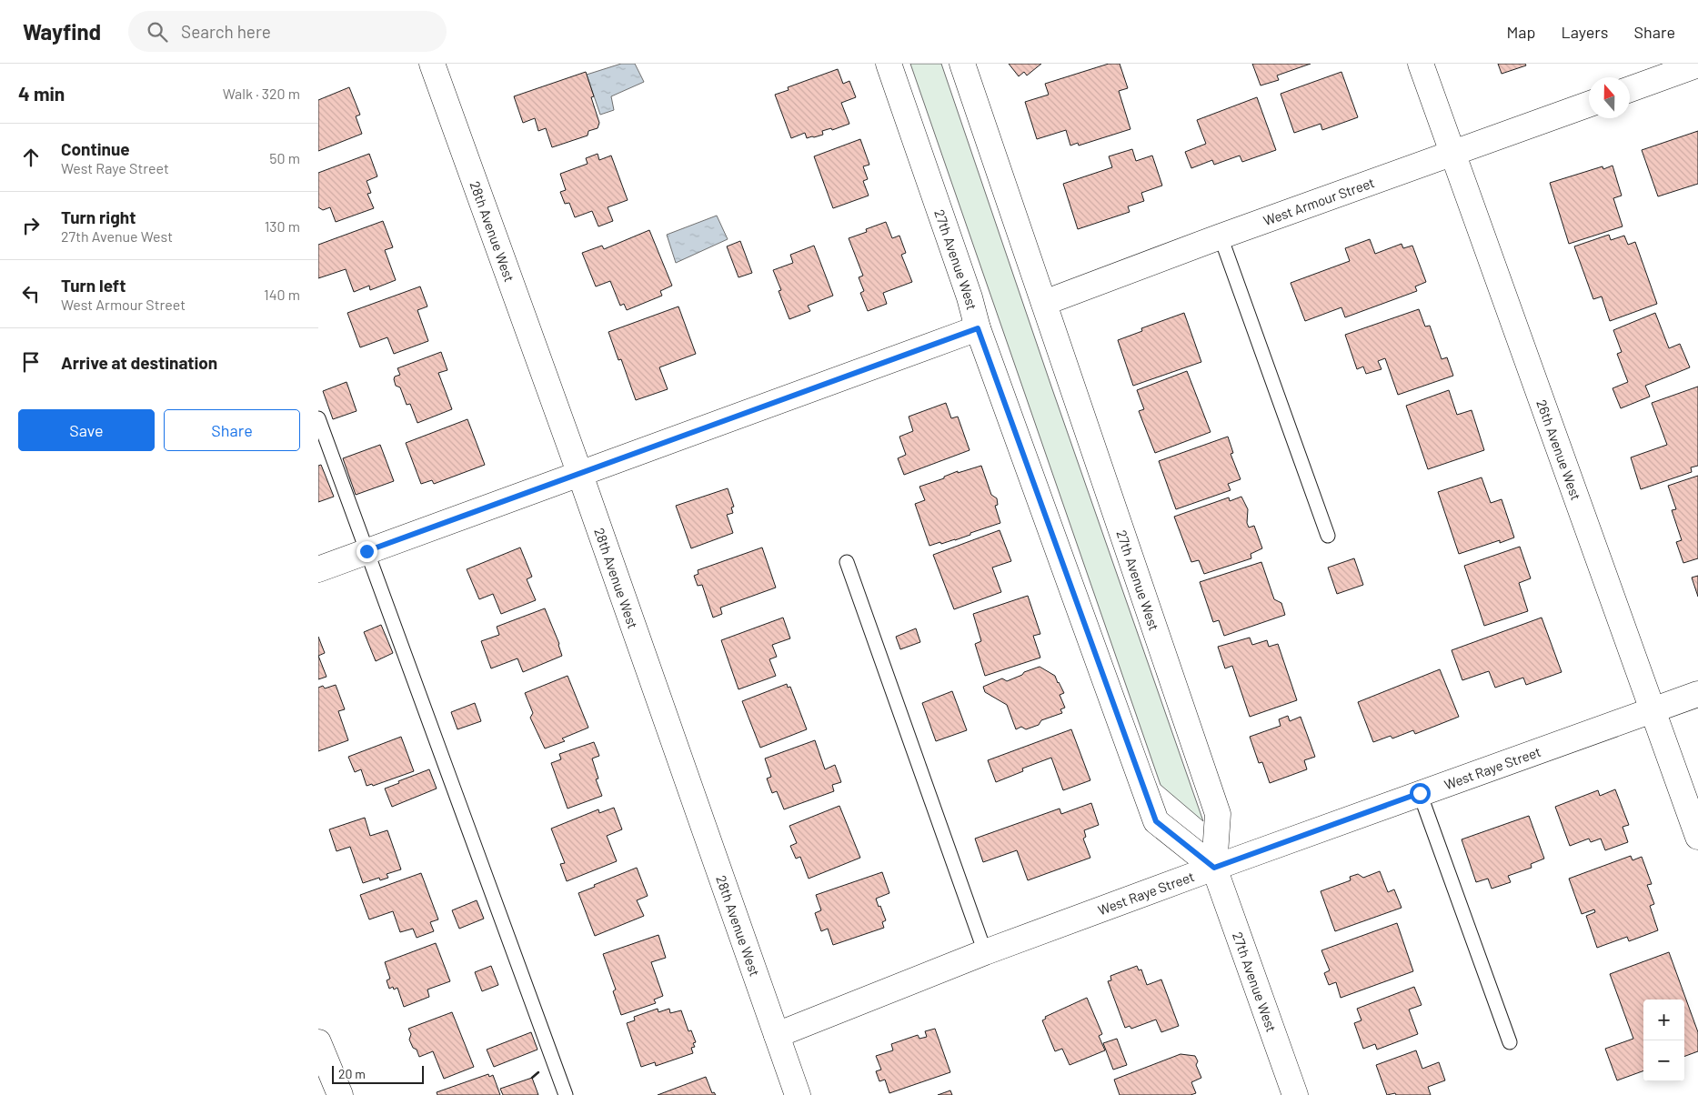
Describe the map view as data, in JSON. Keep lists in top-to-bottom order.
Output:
{
  "streets": {
    "street": [
      "West Armour Street",
      "28th Avenue West",
      "27th Avenue West",
      "26th Avenue West",
      "West Raye Street"
    ]
  },
  "crossings": [
    ["West Armour Street", "27th Avenue West"],
    ["West Armour Street", "26th Avenue West"],
    ["28th Avenue West", "West Raye Street"],
    ["27th Avenue West", "West Raye Street"],
    ["26th Avenue West", "West Raye Street"]
  ],
  "scale_bar": "20 m",
  "north": "top",
  "page": {
    "header": "Wayfind",
    "search": "Search here",
    "nav": ["Map", "Layers", "Share"],
    "heading": ["4 min", "Walk · 320 m"],
    "list": [
      ["Continue", "West Raye Street", "50 m"],
      ["Turn right", "27th Avenue West", "130 m"],
      ["Turn left", "West Armour Street", "140 m"],
      "Arrive at destination"
    ],
    "buttons": ["Save", "Share"],
    "map_buttons": ["+", "−"],
    "scale": "20 m"
  }
}
